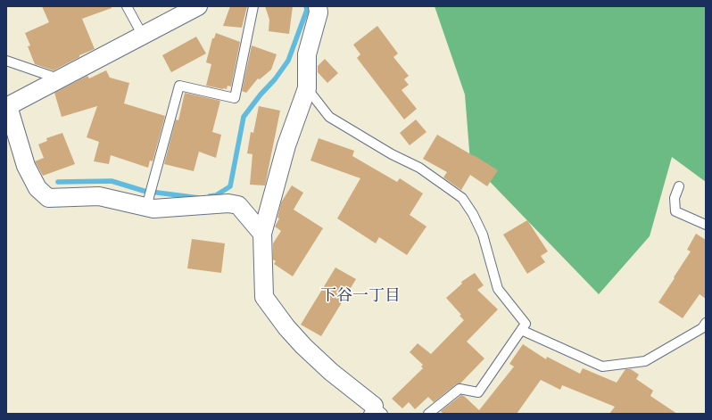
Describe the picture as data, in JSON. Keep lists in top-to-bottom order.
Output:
{
  "districts": ["下谷一丁目"]
}
